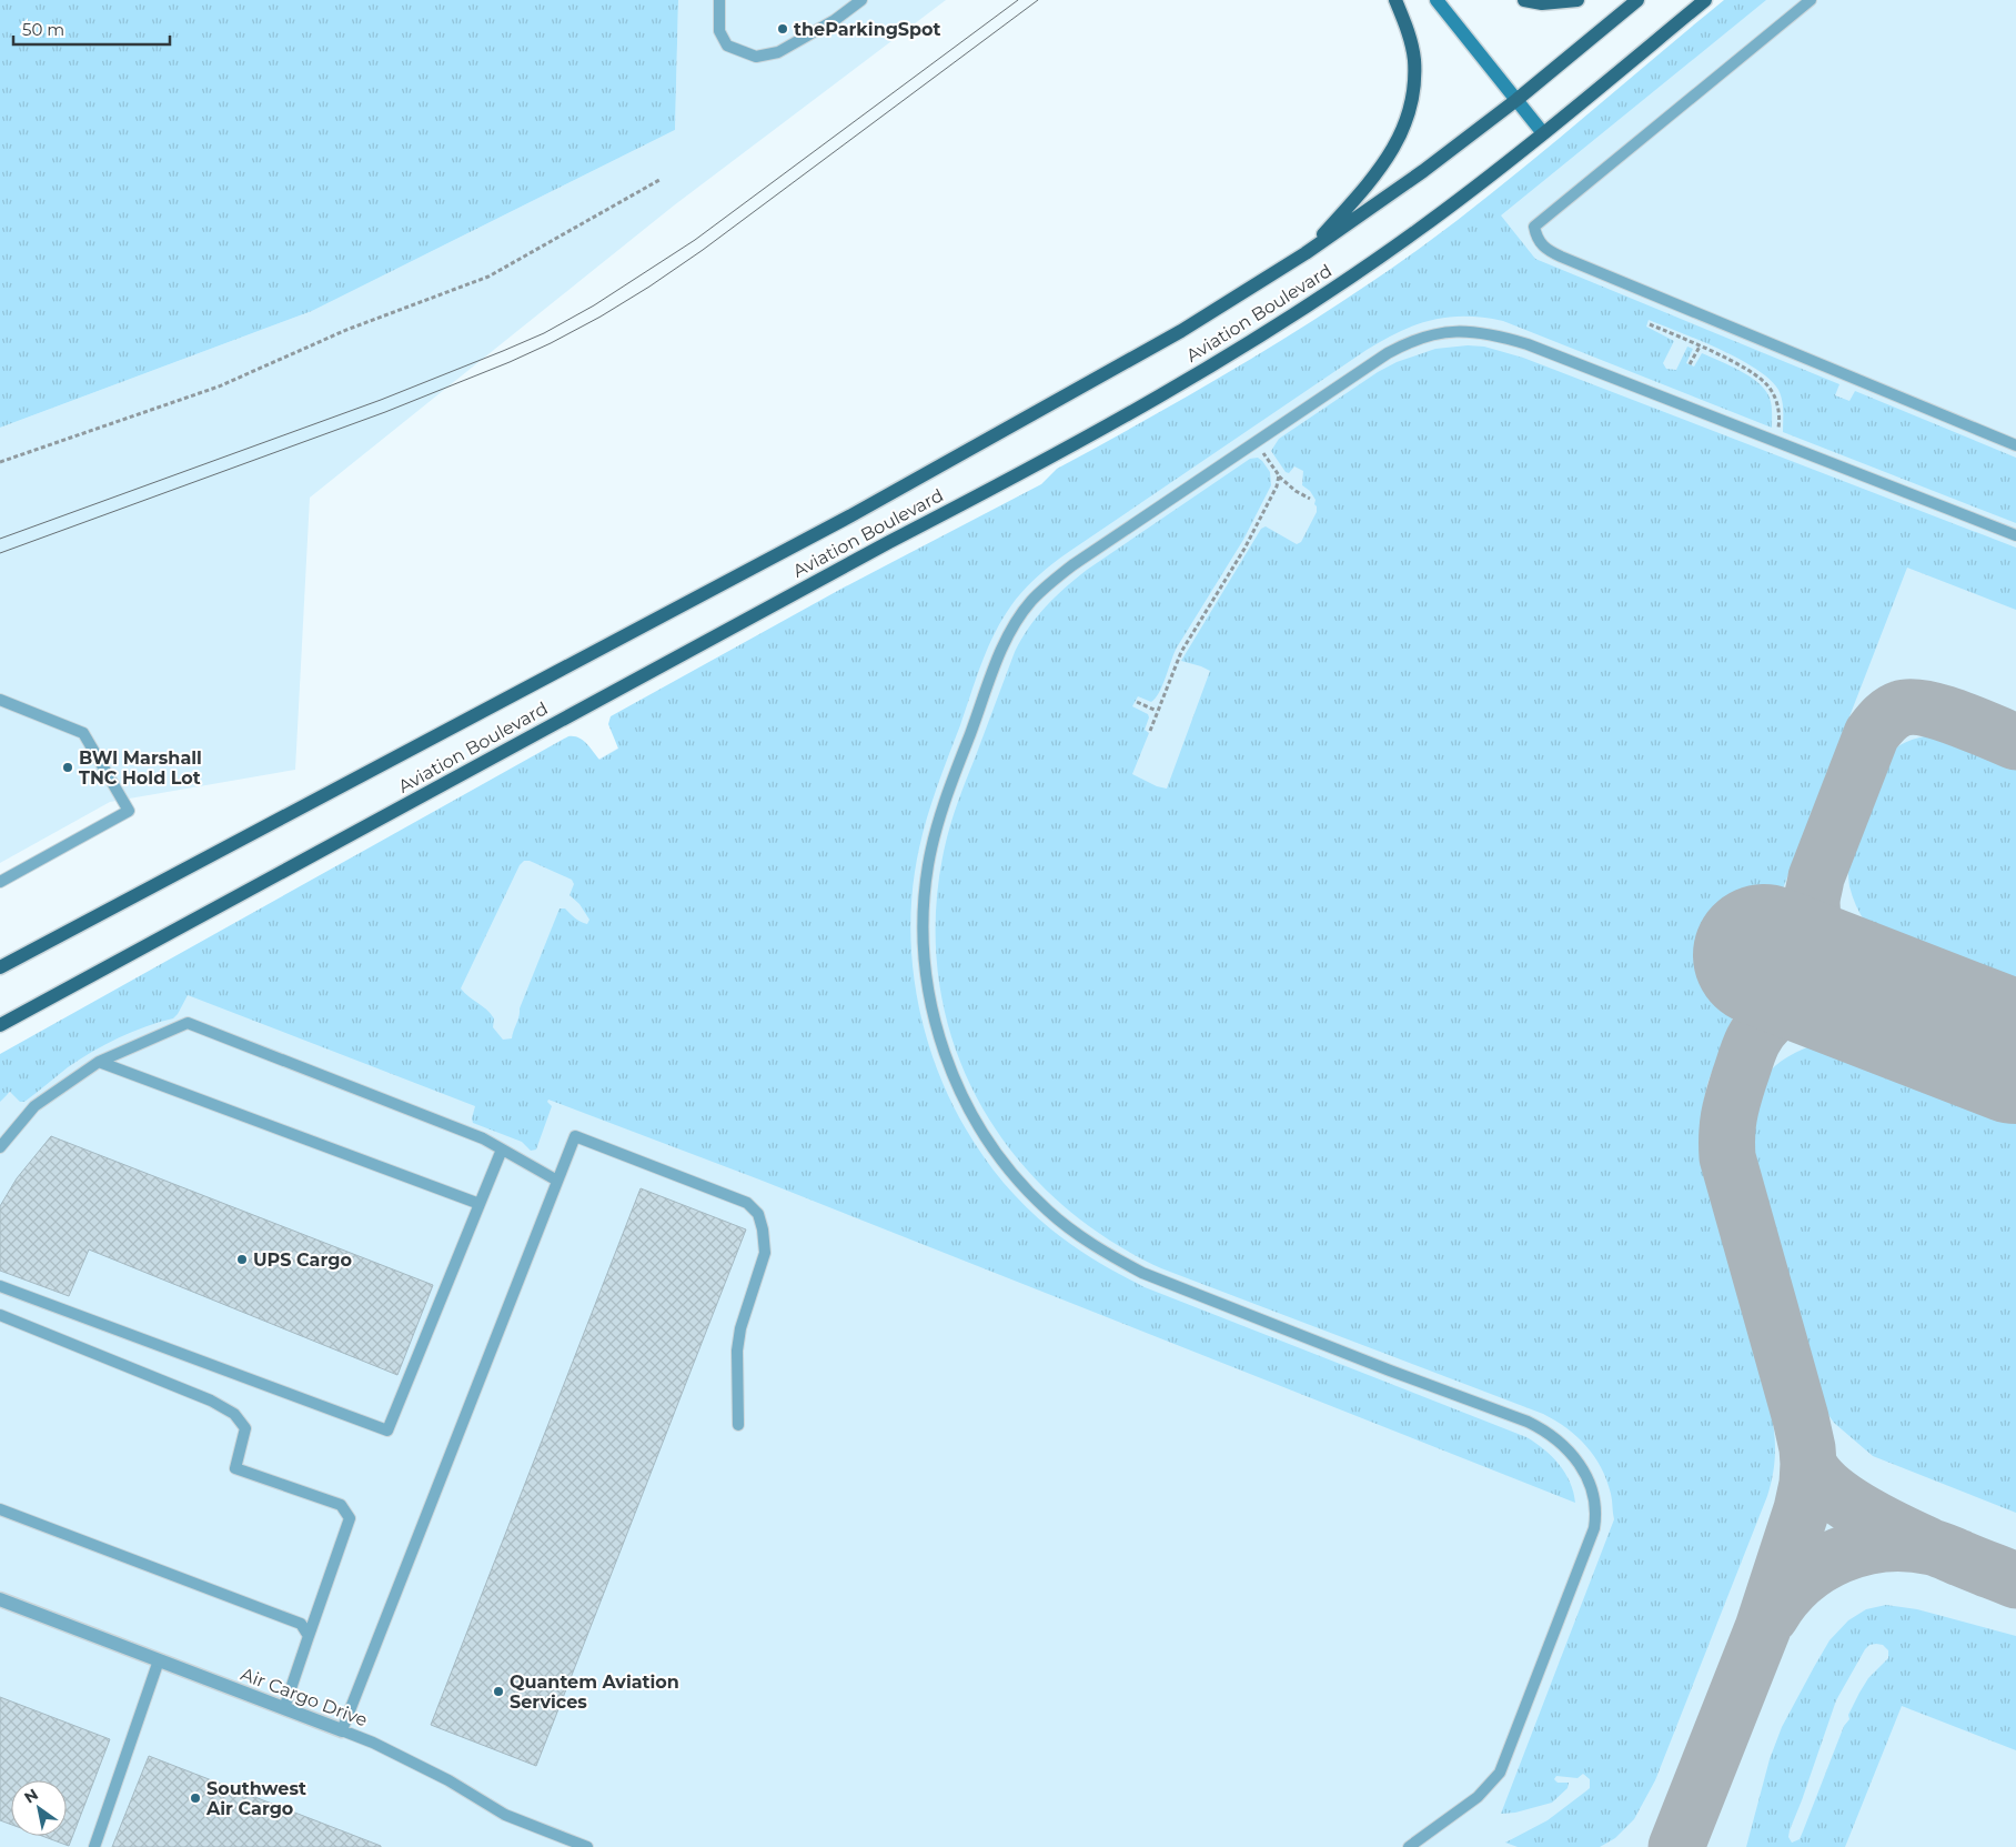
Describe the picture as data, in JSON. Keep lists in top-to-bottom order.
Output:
{
  "streets": {
    "main road": ["Aviation Boulevard"],
    "street": ["Air Cargo Drive"]
  },
  "places": [
    "theParkingSpot",
    "BWI Marshall TNC Hold Lot",
    "UPS Cargo",
    "Quantem Aviation Services",
    "Southwest Air Cargo"
  ],
  "scale_bar": "50 m",
  "north": "top left"
}
